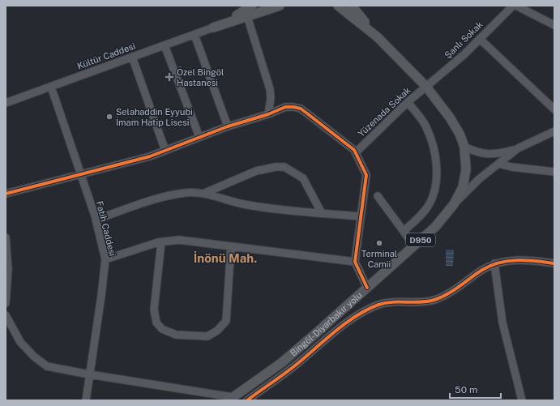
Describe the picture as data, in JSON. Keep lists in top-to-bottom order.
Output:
{
  "streets": {
    "main road": ["D950", "Bingöl-Diyarbakır yolu"],
    "street": [
      "Şanlı Sokak",
      "Kültür Caddesi",
      "Yüzenada Sokak",
      "Fatih Caddesi"
    ]
  },
  "crossings": [
    ["Şanlı Sokak", "Yüzenada Sokak"],
    ["Şanlı Sokak", "Bingöl-Diyarbakır yolu"],
    ["Kültür Caddesi", "Fatih Caddesi"],
    ["Yüzenada Sokak", "Bingöl-Diyarbakır yolu"]
  ],
  "districts": ["İnönü Mah."],
  "places": {
    "health": ["Özel Bingöl Hastanesi"],
    "other": ["Selahaddin Eyyubi İmam Hatip Lisesi", "Terminal Camii"]
  },
  "scale_bar": "50 m"
}
